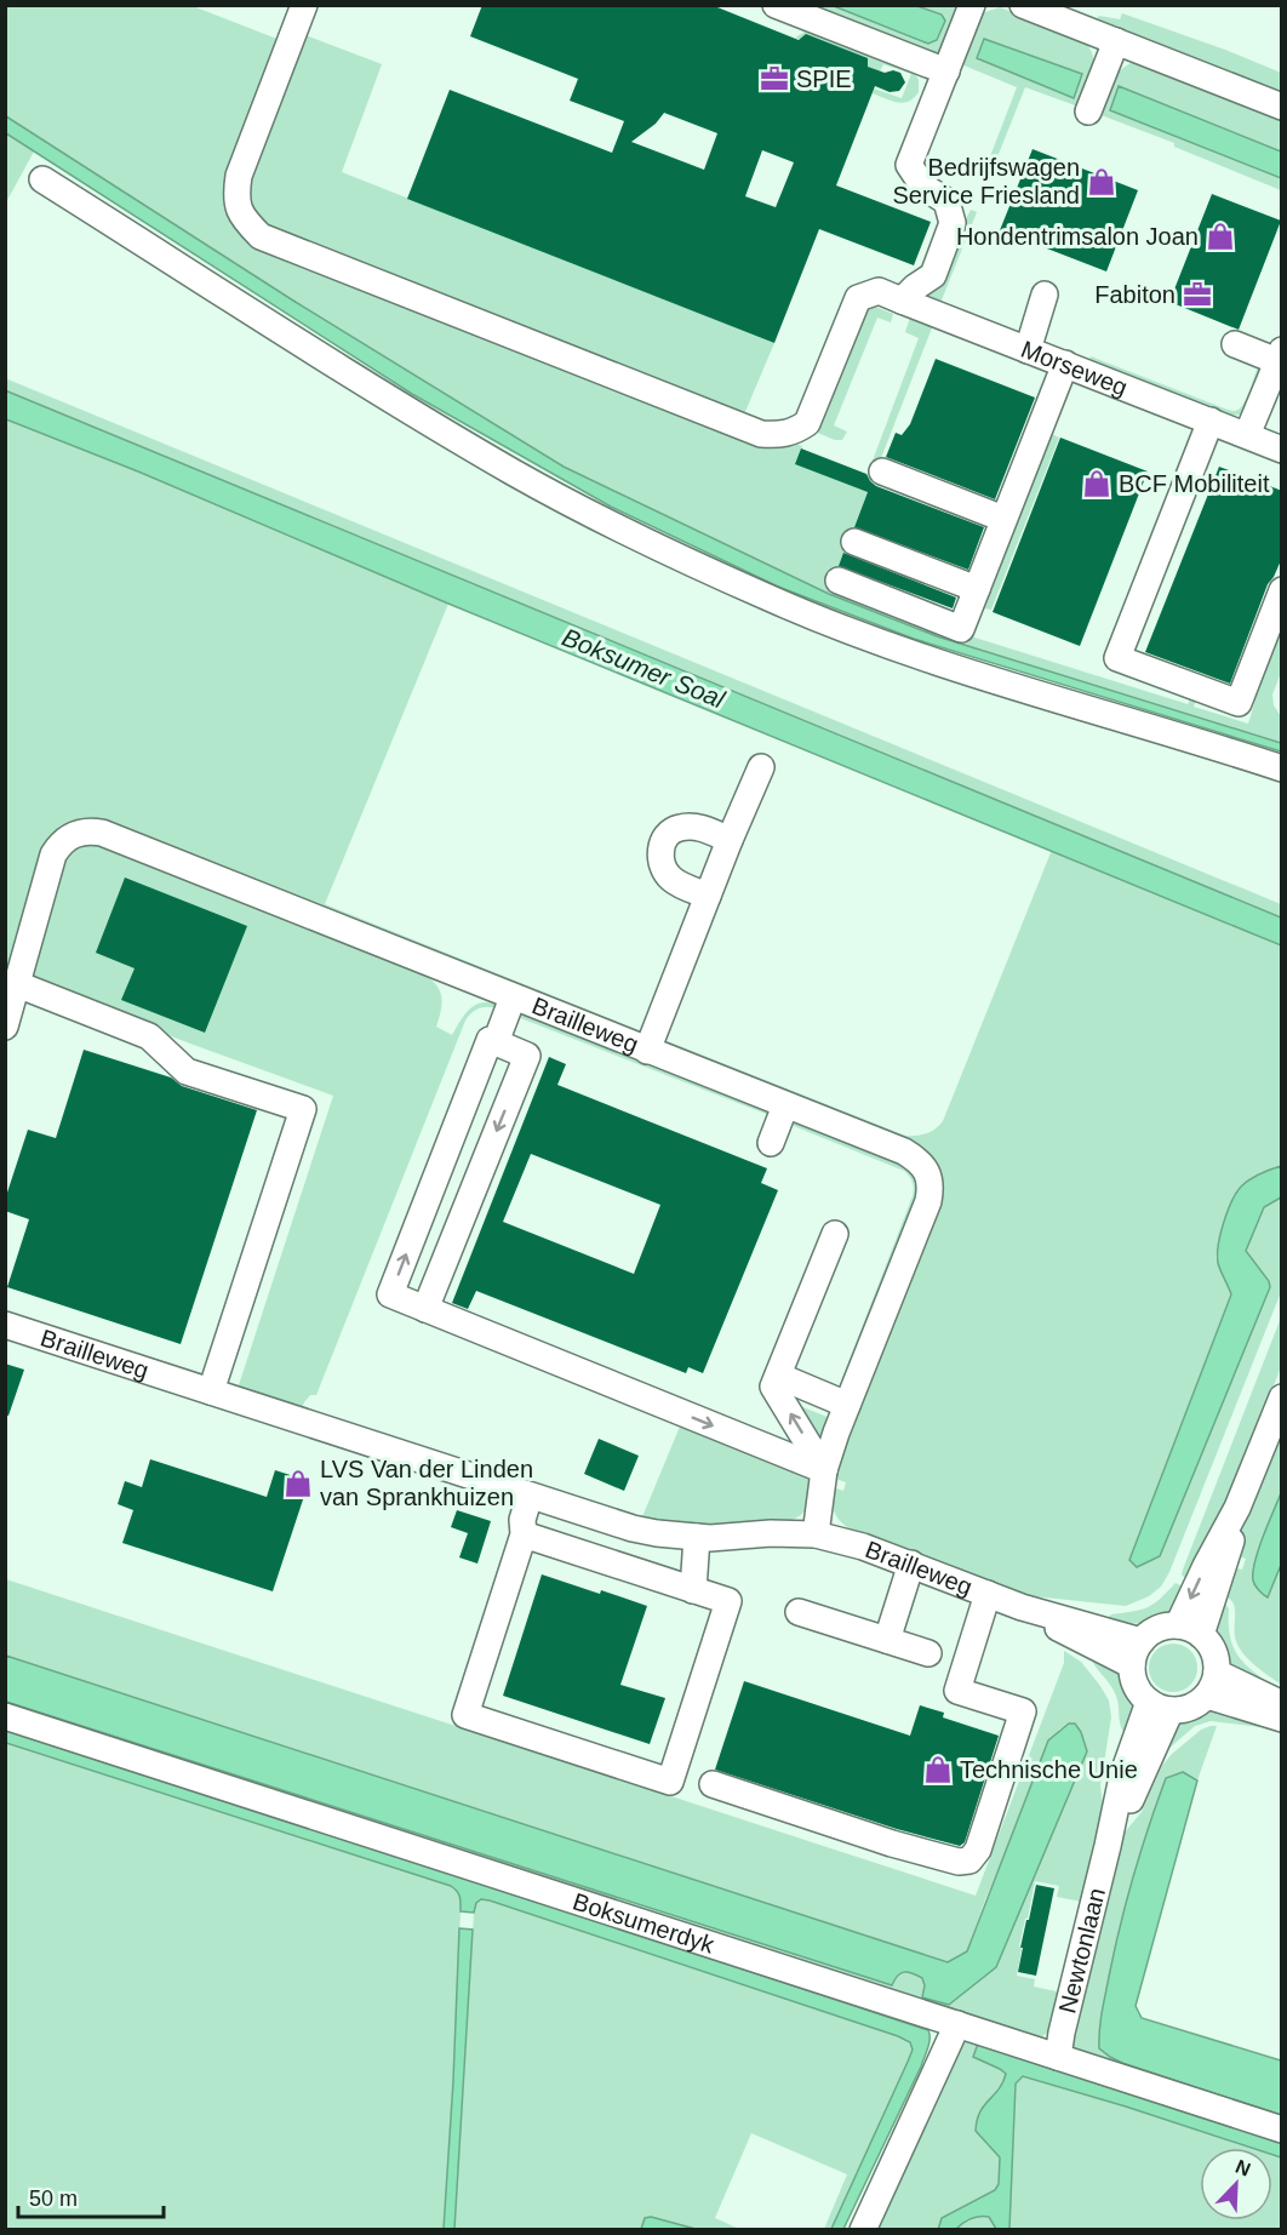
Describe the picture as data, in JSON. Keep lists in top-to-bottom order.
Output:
{
  "streets": {
    "street": [
      "Morseweg",
      "Brailleweg",
      "Boksumerdyk",
      "Newtonlaan"
    ]
  },
  "crossings": [
    ["Brailleweg", "Newtonlaan"],
    ["Boksumerdyk", "Newtonlaan"]
  ],
  "water": ["Boksumer Soal"],
  "places": {
    "office": ["SPIE", "Fabiton"],
    "shop": [
      "Bedrijfswagen Service Friesland",
      "Hondentrimsalon Joan",
      "BCF Mobiliteit",
      "LVS Van der Linden van Sprankhuizen",
      "Technische Unie"
    ]
  },
  "scale_bar": "50 m",
  "north": "top right"
}
